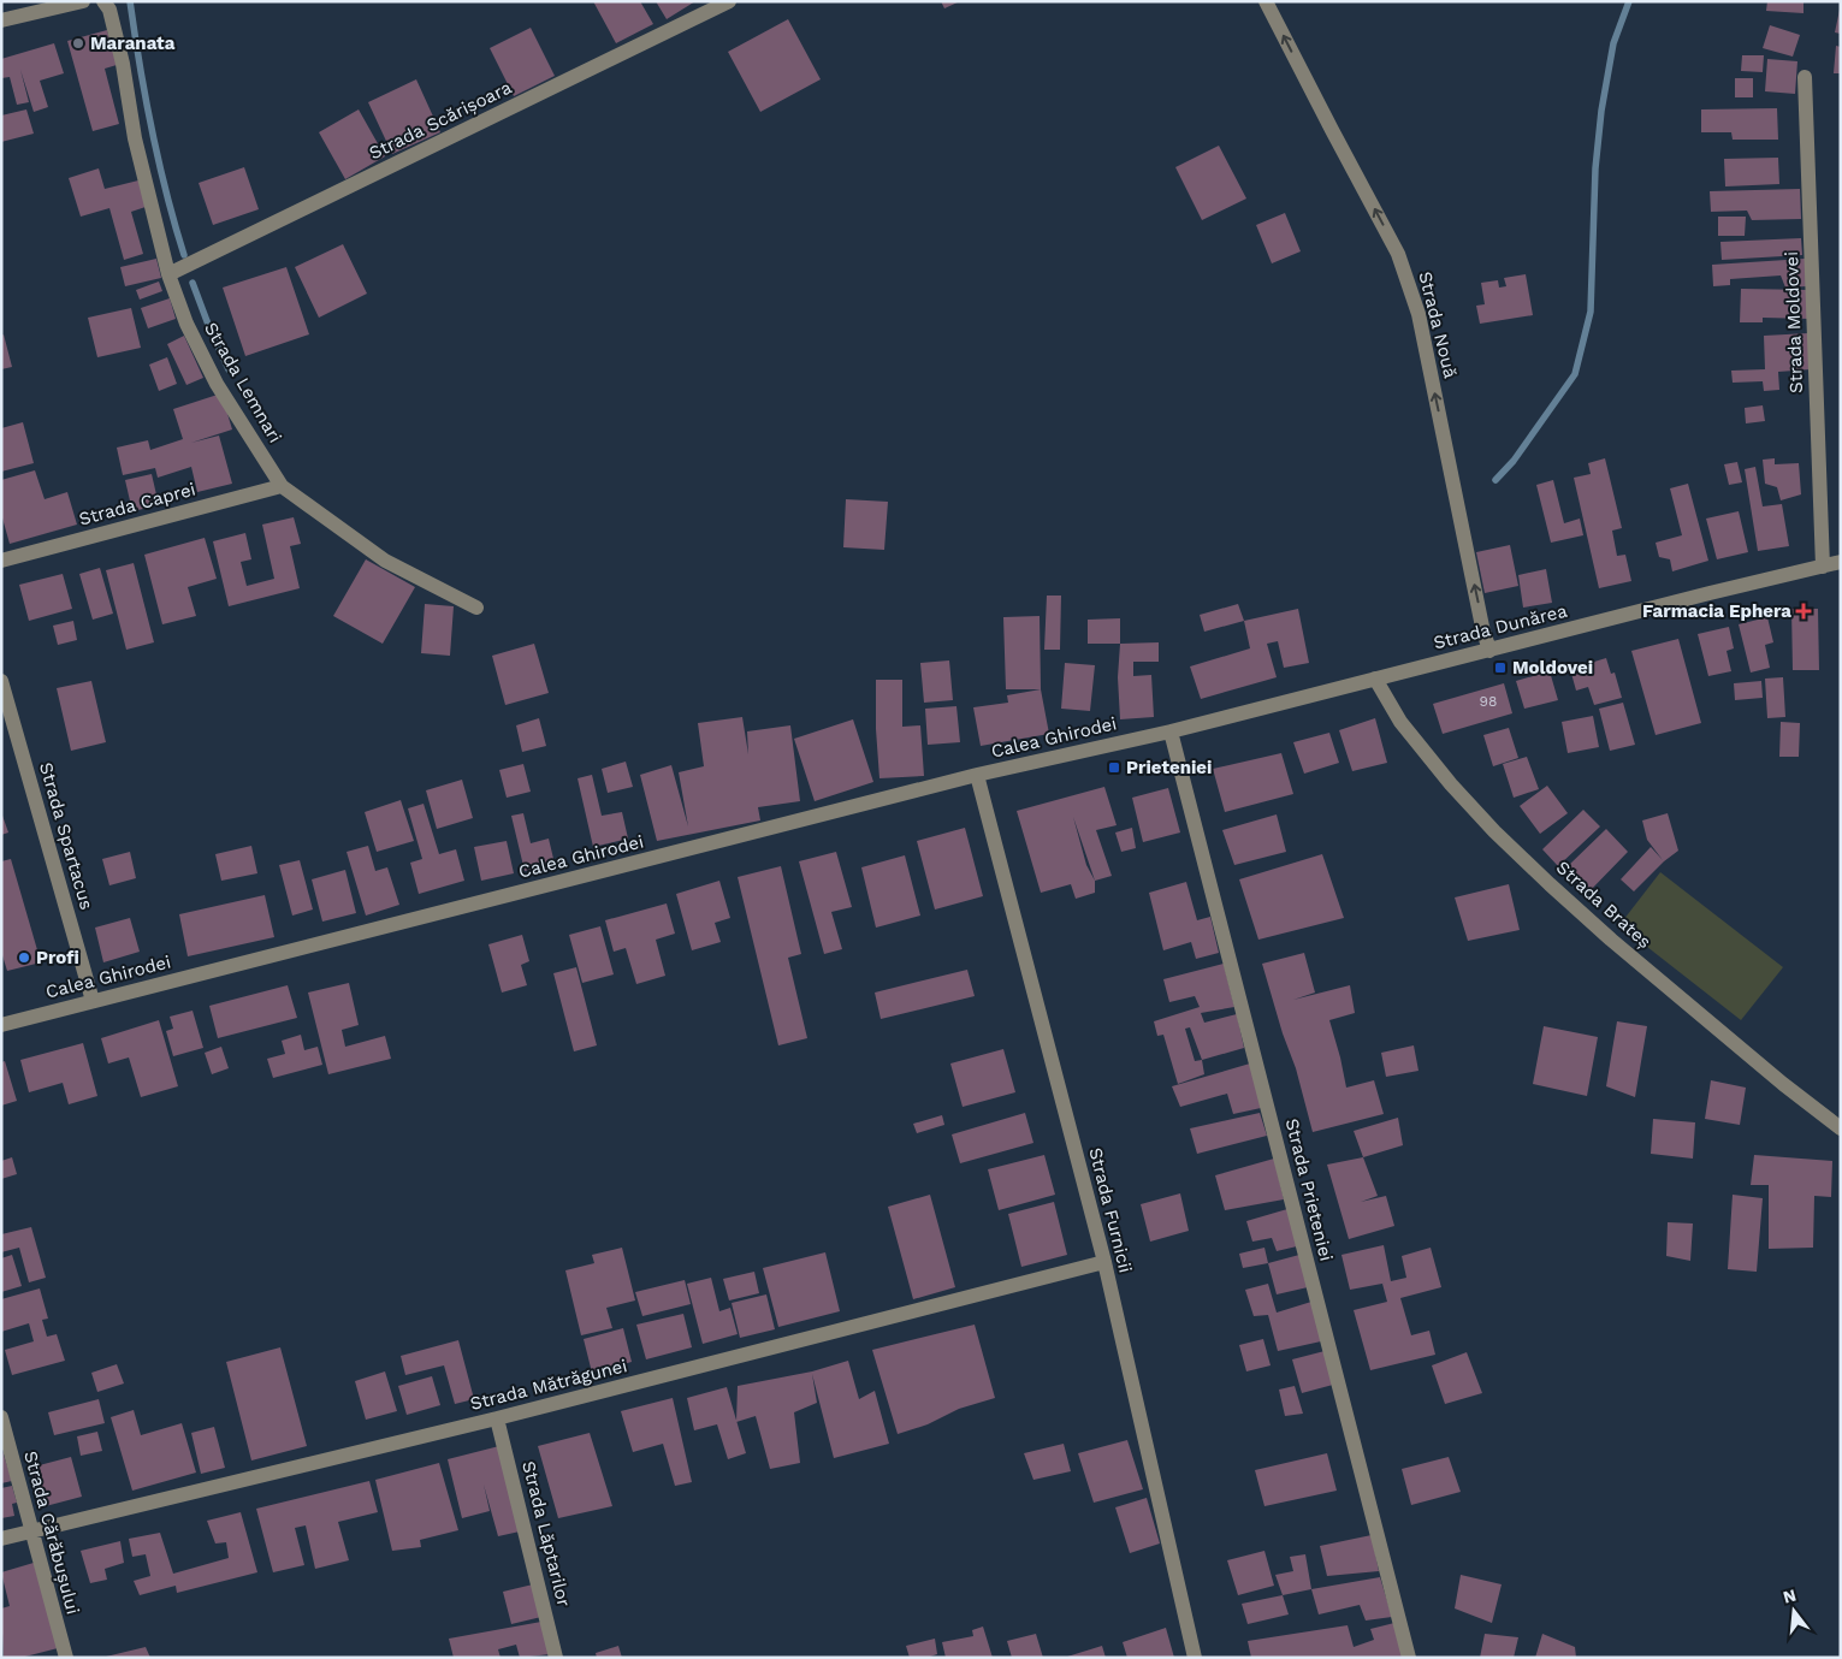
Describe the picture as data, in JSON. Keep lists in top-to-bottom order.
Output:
{
  "streets": {
    "street": [
      "Strada Scărișoara",
      "Strada Moldovei",
      "Strada Nouă",
      "Strada Lemnari",
      "Strada Caprei",
      "Strada Dunărea",
      "Calea Ghirodei",
      "Strada Spartacus",
      "Strada Brateș",
      "Strada Prieteniei",
      "Strada Furnicii",
      "Strada Mătrăgunei",
      "Strada Cărăbușului",
      "Strada Lăptarilor"
    ]
  },
  "crossings": [
    ["Strada Scărișoara", "Strada Lemnari"],
    ["Strada Moldovei", "Strada Dunărea"],
    ["Strada Nouă", "Strada Dunărea"],
    ["Strada Lemnari", "Strada Caprei"],
    ["Strada Dunărea", "Calea Ghirodei"],
    ["Strada Dunărea", "Strada Brateș"],
    ["Strada Dunărea", "Strada Prieteniei"],
    ["Calea Ghirodei", "Strada Spartacus"],
    ["Calea Ghirodei", "Strada Prieteniei"],
    ["Calea Ghirodei", "Strada Furnicii"],
    ["Strada Furnicii", "Strada Mătrăgunei"],
    ["Strada Mătrăgunei", "Strada Cărăbușului"],
    ["Strada Mătrăgunei", "Strada Lăptarilor"]
  ],
  "one_way": ["Strada Nouă"],
  "places": {
    "other": ["Maranata", "Profi"],
    "health": ["Farmacia Ephera"],
    "transit": ["Moldovei", "Prieteniei"]
  },
  "house_numbers": ["98"],
  "north": "top"
}
